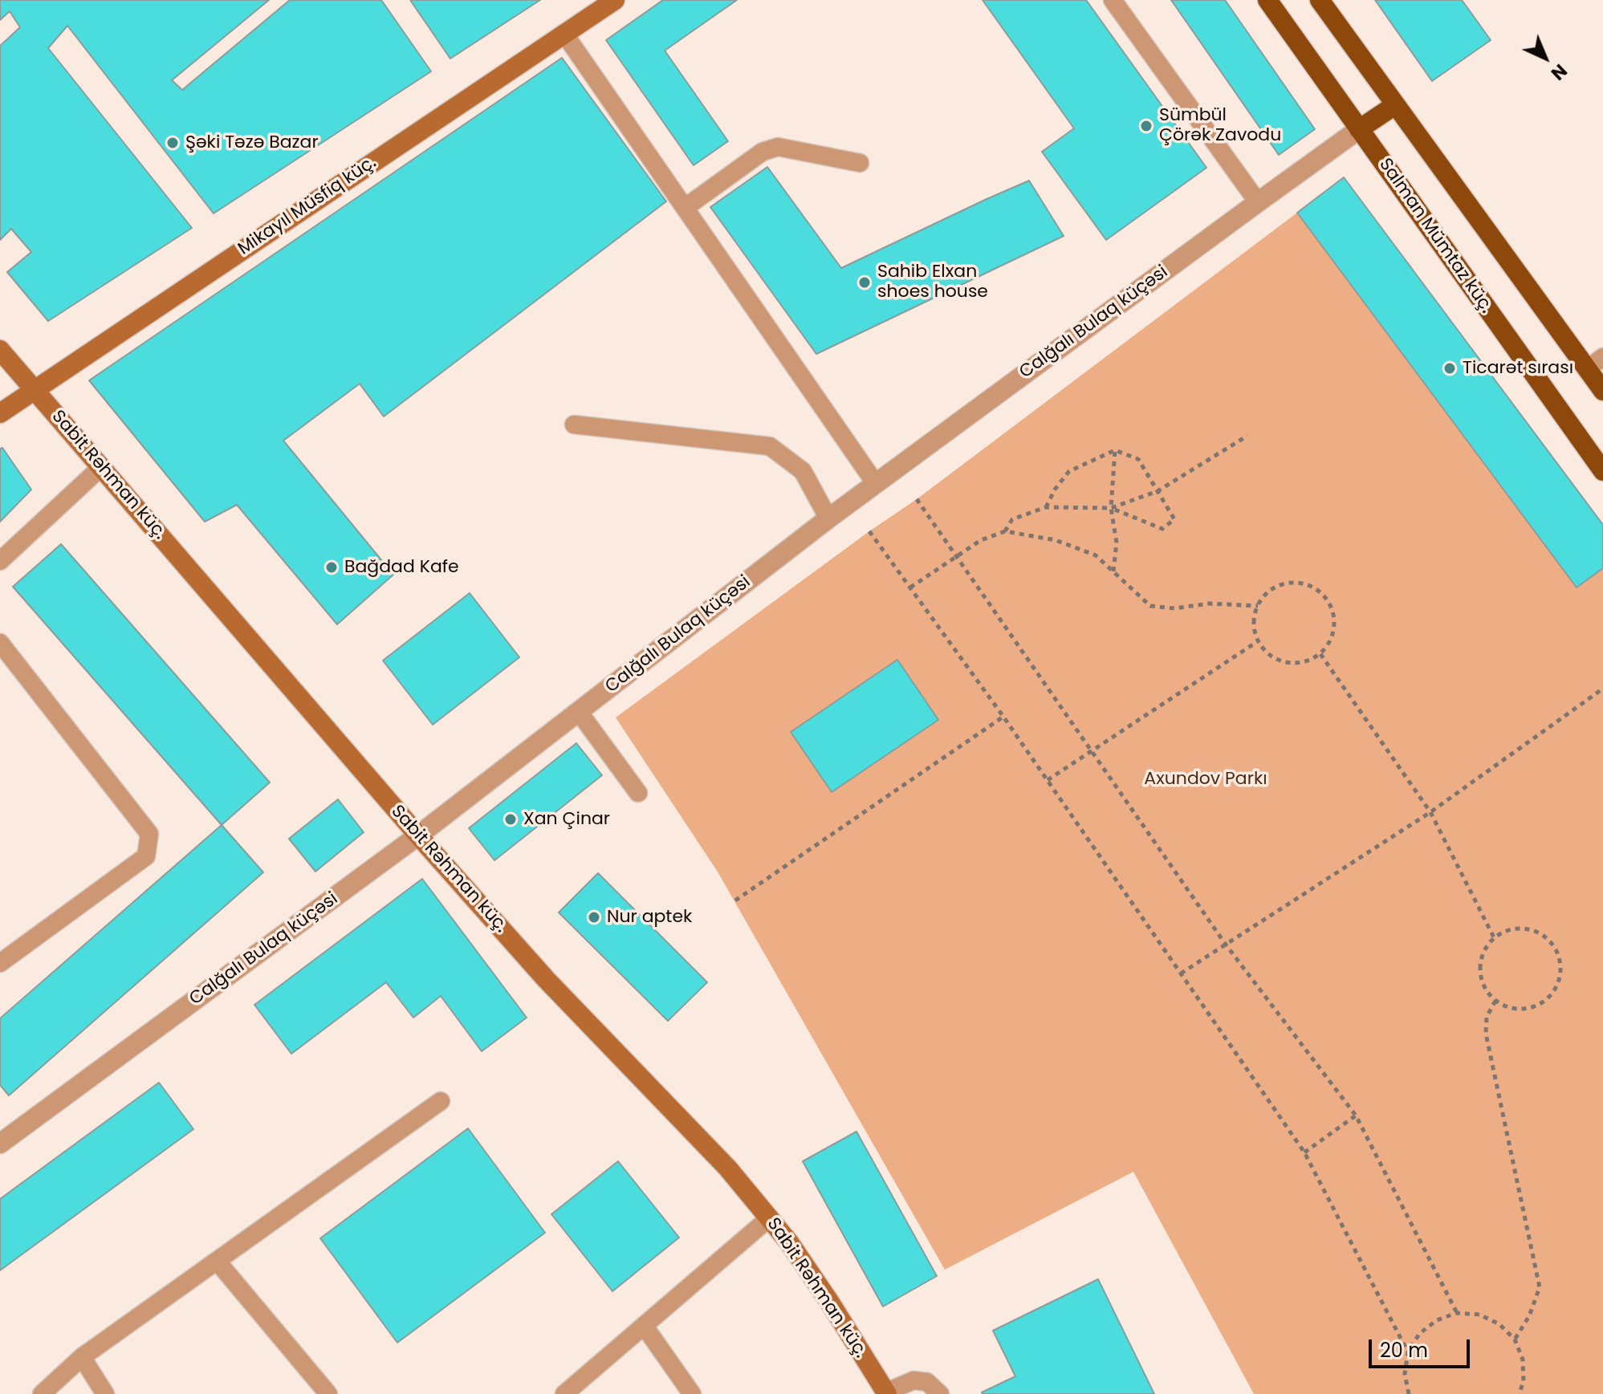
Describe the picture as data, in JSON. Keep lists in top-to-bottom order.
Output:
{
  "streets": {
    "highway": ["Salman Mümtaz küç."],
    "main road": ["Mikayıl Müsfiq küç.", "Sabit Rəhman küç."],
    "street": ["Calğalı Bulaq küçəsi"]
  },
  "crossings": [
    ["Mikayıl Müsfiq küç.", "Sabit Rəhman küç."],
    ["Salman Mümtaz küç.", "Calğalı Bulaq küçəsi"],
    ["Calğalı Bulaq küçəsi", "Sabit Rəhman küç."]
  ],
  "parks": ["Axundov Parkı"],
  "places": [
    "Sümbül Çörək Zavodu",
    "Şəki Təzə Bazar",
    "Sahib Elxan shoes house",
    "Ticarət sırası",
    "Bağdad Kafe",
    "Xan Çinar",
    "Nur aptek"
  ],
  "scale_bar": "20 m",
  "north": "bottom right"
}
